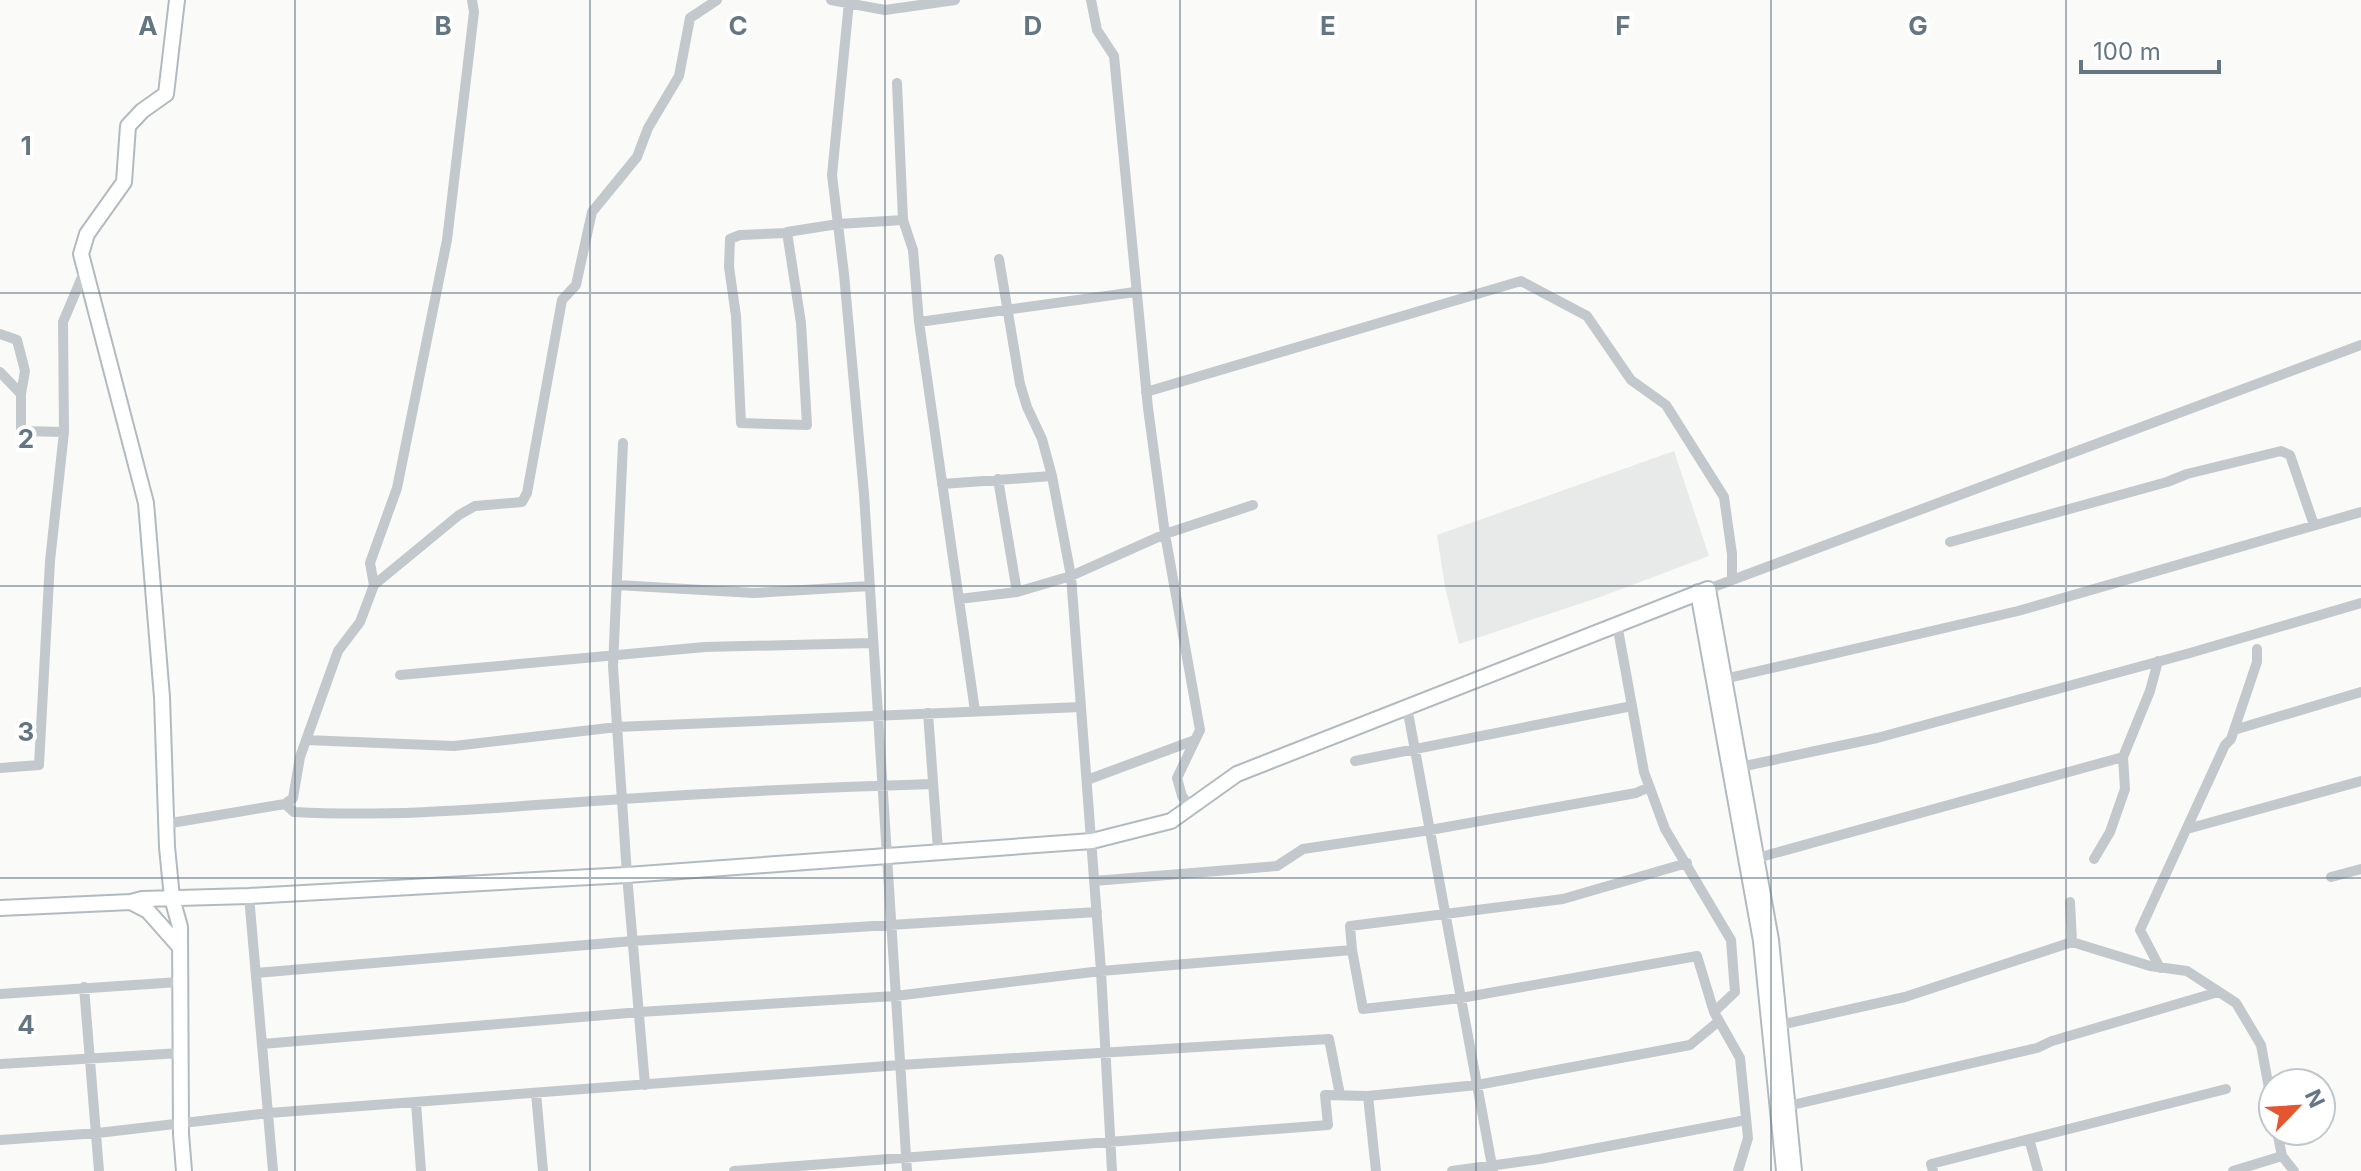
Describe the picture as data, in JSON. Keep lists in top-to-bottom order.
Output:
{
  "scale_bar": "100 m",
  "north": "top right",
  "grid": {
    "columns": [
      "A",
      "B",
      "C",
      "D",
      "E",
      "F",
      "G"
    ],
    "rows": [
      "1",
      "2",
      "3",
      "4"
    ]
  }
}
